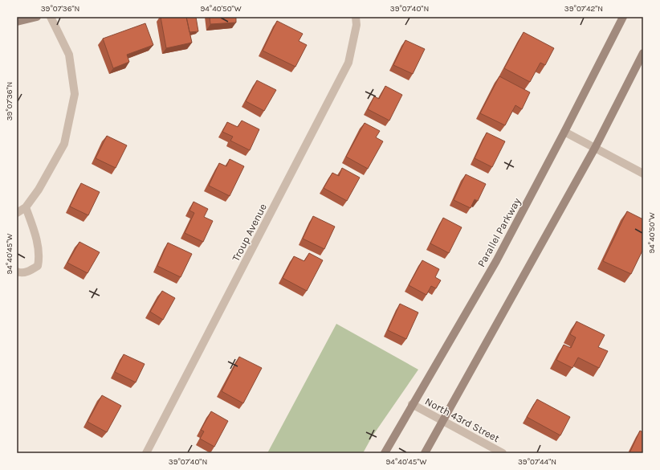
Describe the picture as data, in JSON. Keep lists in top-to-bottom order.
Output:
{
  "streets": {
    "main road": ["Parallel Parkway"],
    "street": ["Troup Avenue", "North 43rd Street"]
  },
  "crossings": [
    ["Parallel Parkway", "North 43rd Street"]
  ],
  "coordinates": [
    "39°07'36\"N",
    "94°40'50\"W",
    "39°07'40\"N",
    "39°07'42\"N",
    "94°40'45\"W",
    "39°07'44\"N"
  ]
}
